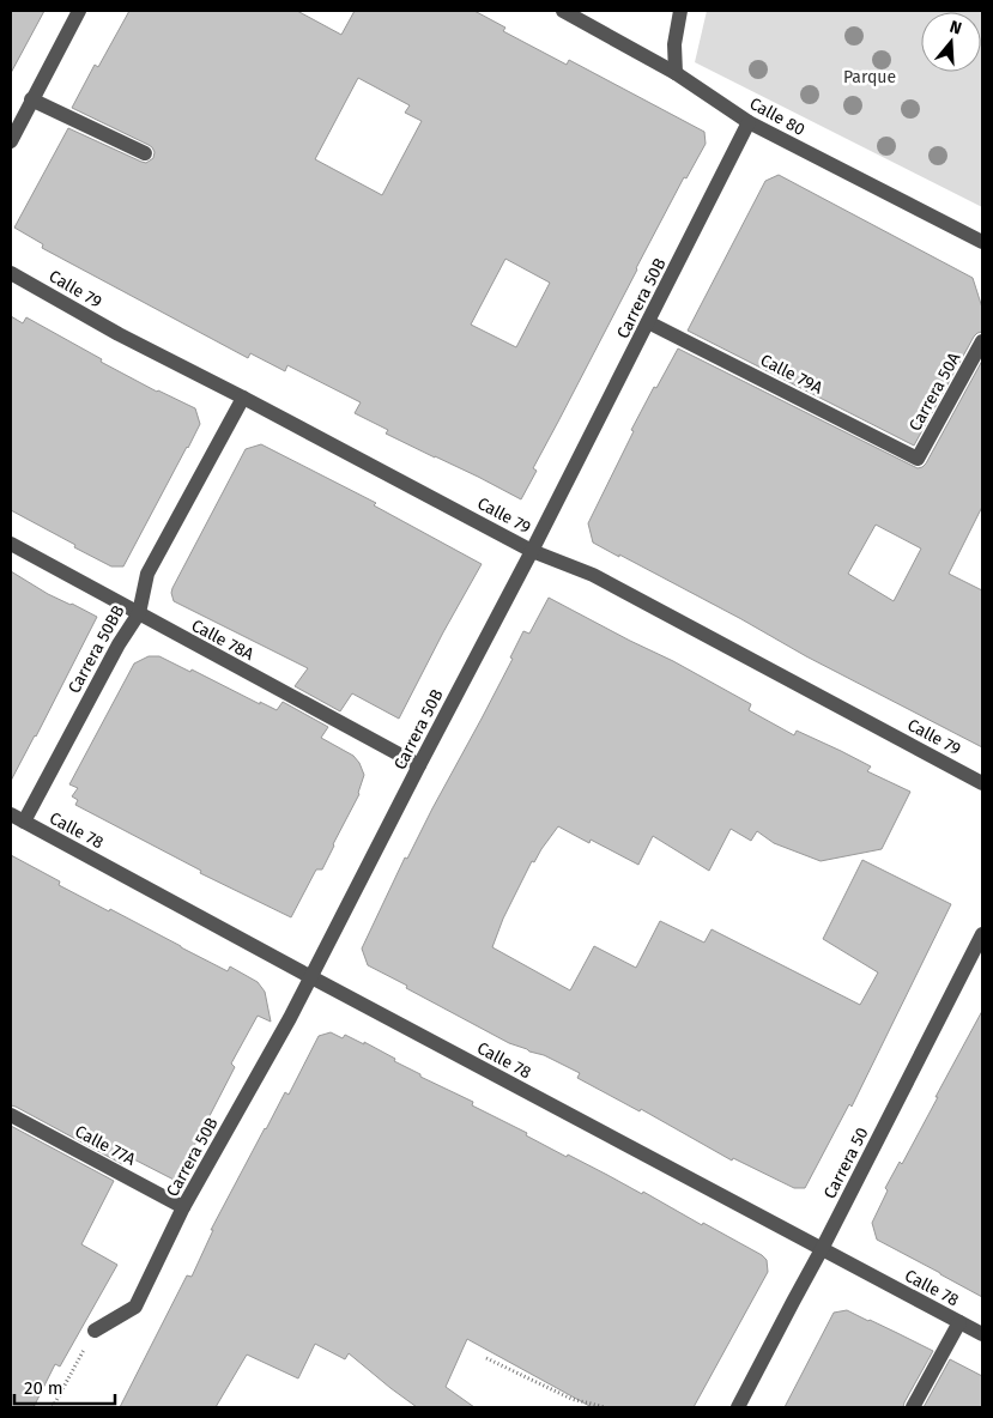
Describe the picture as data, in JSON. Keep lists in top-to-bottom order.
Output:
{
  "streets": {
    "street": [
      "Calle 80",
      "Calle 79",
      "Carrera 50B",
      "Calle 79A",
      "Carrera 50A",
      "Calle 78A",
      "Carrera 50BB",
      "Calle 78",
      "Calle 77A",
      "Carrera 50"
    ]
  },
  "crossings": [
    ["Calle 80", "Carrera 50B"],
    ["Calle 79", "Carrera 50B"],
    ["Calle 79", "Carrera 50BB"],
    ["Carrera 50B", "Calle 79A"],
    ["Carrera 50B", "Calle 78A"],
    ["Carrera 50B", "Calle 78"],
    ["Carrera 50B", "Calle 77A"],
    ["Calle 79A", "Carrera 50A"],
    ["Calle 78A", "Carrera 50BB"],
    ["Carrera 50BB", "Calle 78"],
    ["Calle 78", "Carrera 50"]
  ],
  "parks": ["Parque"],
  "scale_bar": "20 m",
  "north": "top"
}
